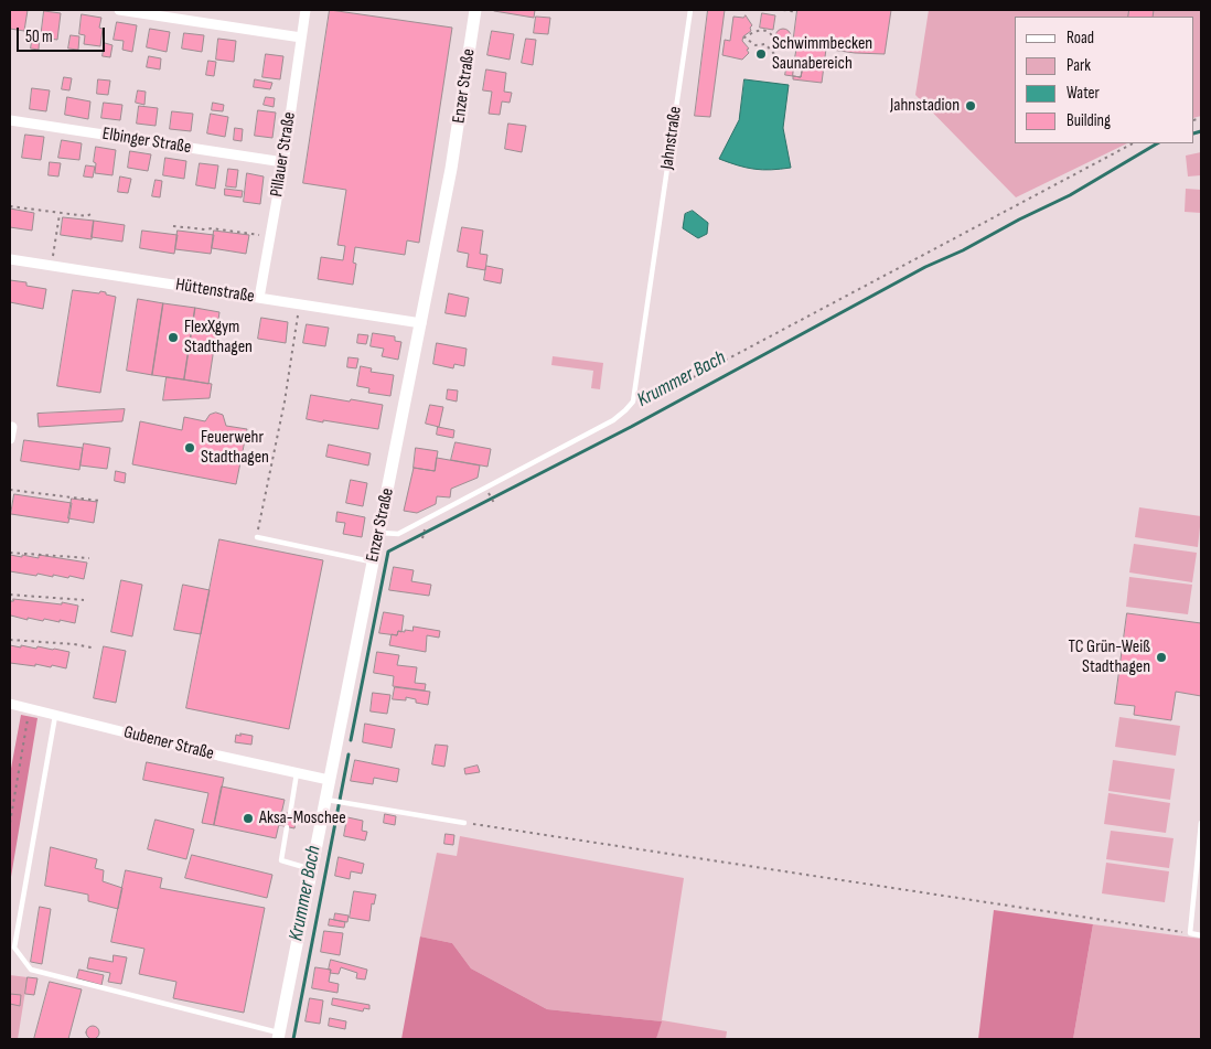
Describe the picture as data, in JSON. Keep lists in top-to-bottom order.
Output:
{
  "streets": {
    "main road": ["Enzer Straße"],
    "street": [
      "Elbinger Straße",
      "Pillauer Straße",
      "Hüttenstraße",
      "Gubener Straße"
    ],
    "lane": ["Jahnstraße"]
  },
  "crossings": [
    ["Enzer Straße", "Hüttenstraße"],
    ["Enzer Straße", "Gubener Straße"],
    ["Elbinger Straße", "Pillauer Straße"],
    ["Pillauer Straße", "Hüttenstraße"]
  ],
  "water": ["Krummer Bach"],
  "places": [
    "Schwimmbecken Saunabereich",
    "Jahnstadion",
    "FlexXgym Stadthagen",
    "Feuerwehr Stadthagen",
    "TC Grün-Weiß Stadthagen",
    "Aksa-Moschee"
  ],
  "legend": [
    "Road",
    "Park",
    "Water",
    "Building"
  ],
  "scale_bar": "50 m"
}
